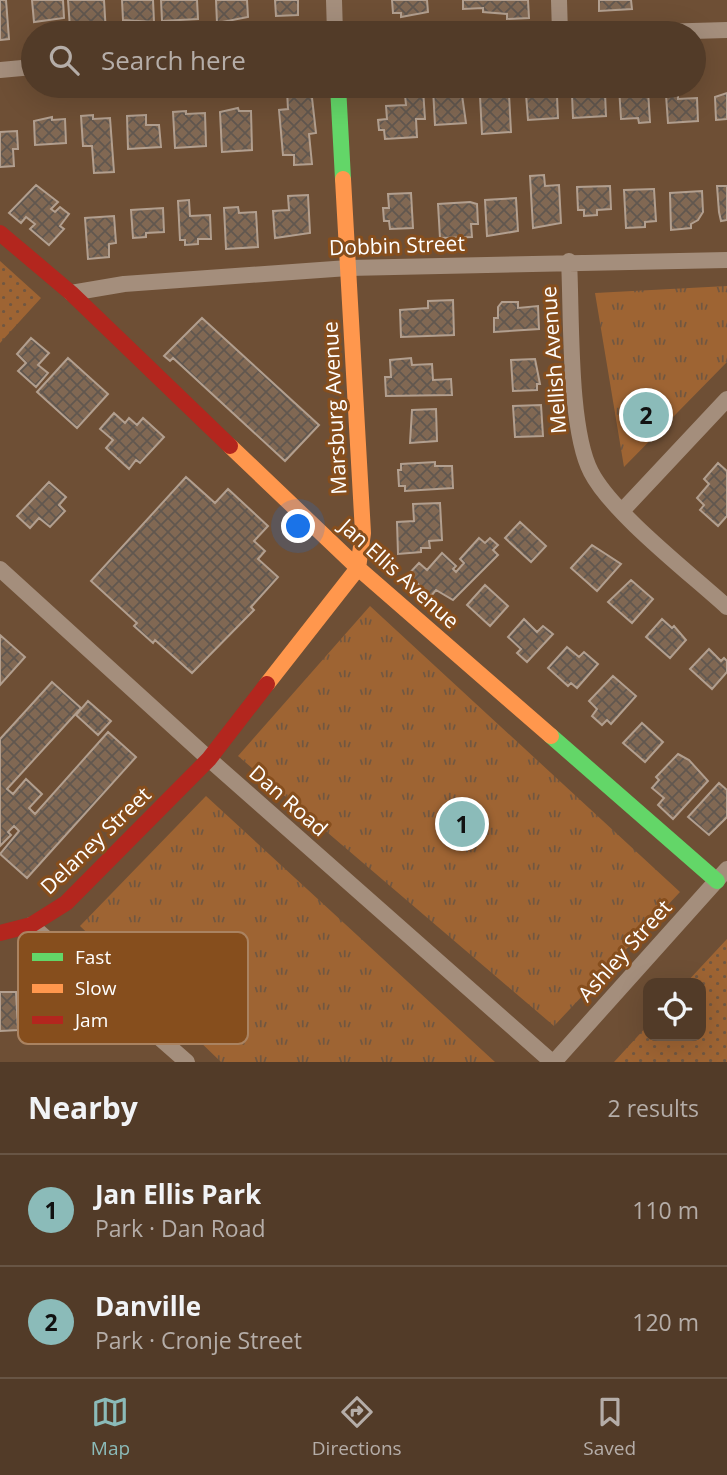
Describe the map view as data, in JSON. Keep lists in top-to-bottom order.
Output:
{
  "streets": {
    "street": [
      "Dobbin Street",
      "Mellish Avenue",
      "Marsburg Avenue",
      "Jan Ellis Avenue",
      "Dan Road",
      "Delaney Street",
      "Ashley Street"
    ]
  },
  "crossings": [
    ["Dobbin Street", "Mellish Avenue"],
    ["Dobbin Street", "Marsburg Avenue"],
    ["Dobbin Street", "Jan Ellis Avenue"],
    ["Marsburg Avenue", "Jan Ellis Avenue"],
    ["Marsburg Avenue", "Dan Road"],
    ["Marsburg Avenue", "Delaney Street"],
    ["Jan Ellis Avenue", "Ashley Street"],
    ["Dan Road", "Delaney Street"],
    ["Dan Road", "Ashley Street"]
  ],
  "legend": ["Fast", "Slow", "Jam"],
  "page": {
    "search": "Search here",
    "pins": ["2", "1"],
    "heading": ["Nearby", "2 results"],
    "list": [
      {
        "mark": "1",
        "name": "Jan Ellis Park",
        "note": "Park · Dan Road",
        "value": "110 m"
      },
      {
        "mark": "2",
        "name": "Danville",
        "note": "Park · Cronje Street",
        "value": "120 m"
      }
    ],
    "nav": ["Map", "Directions", "Saved"]
  }
}
